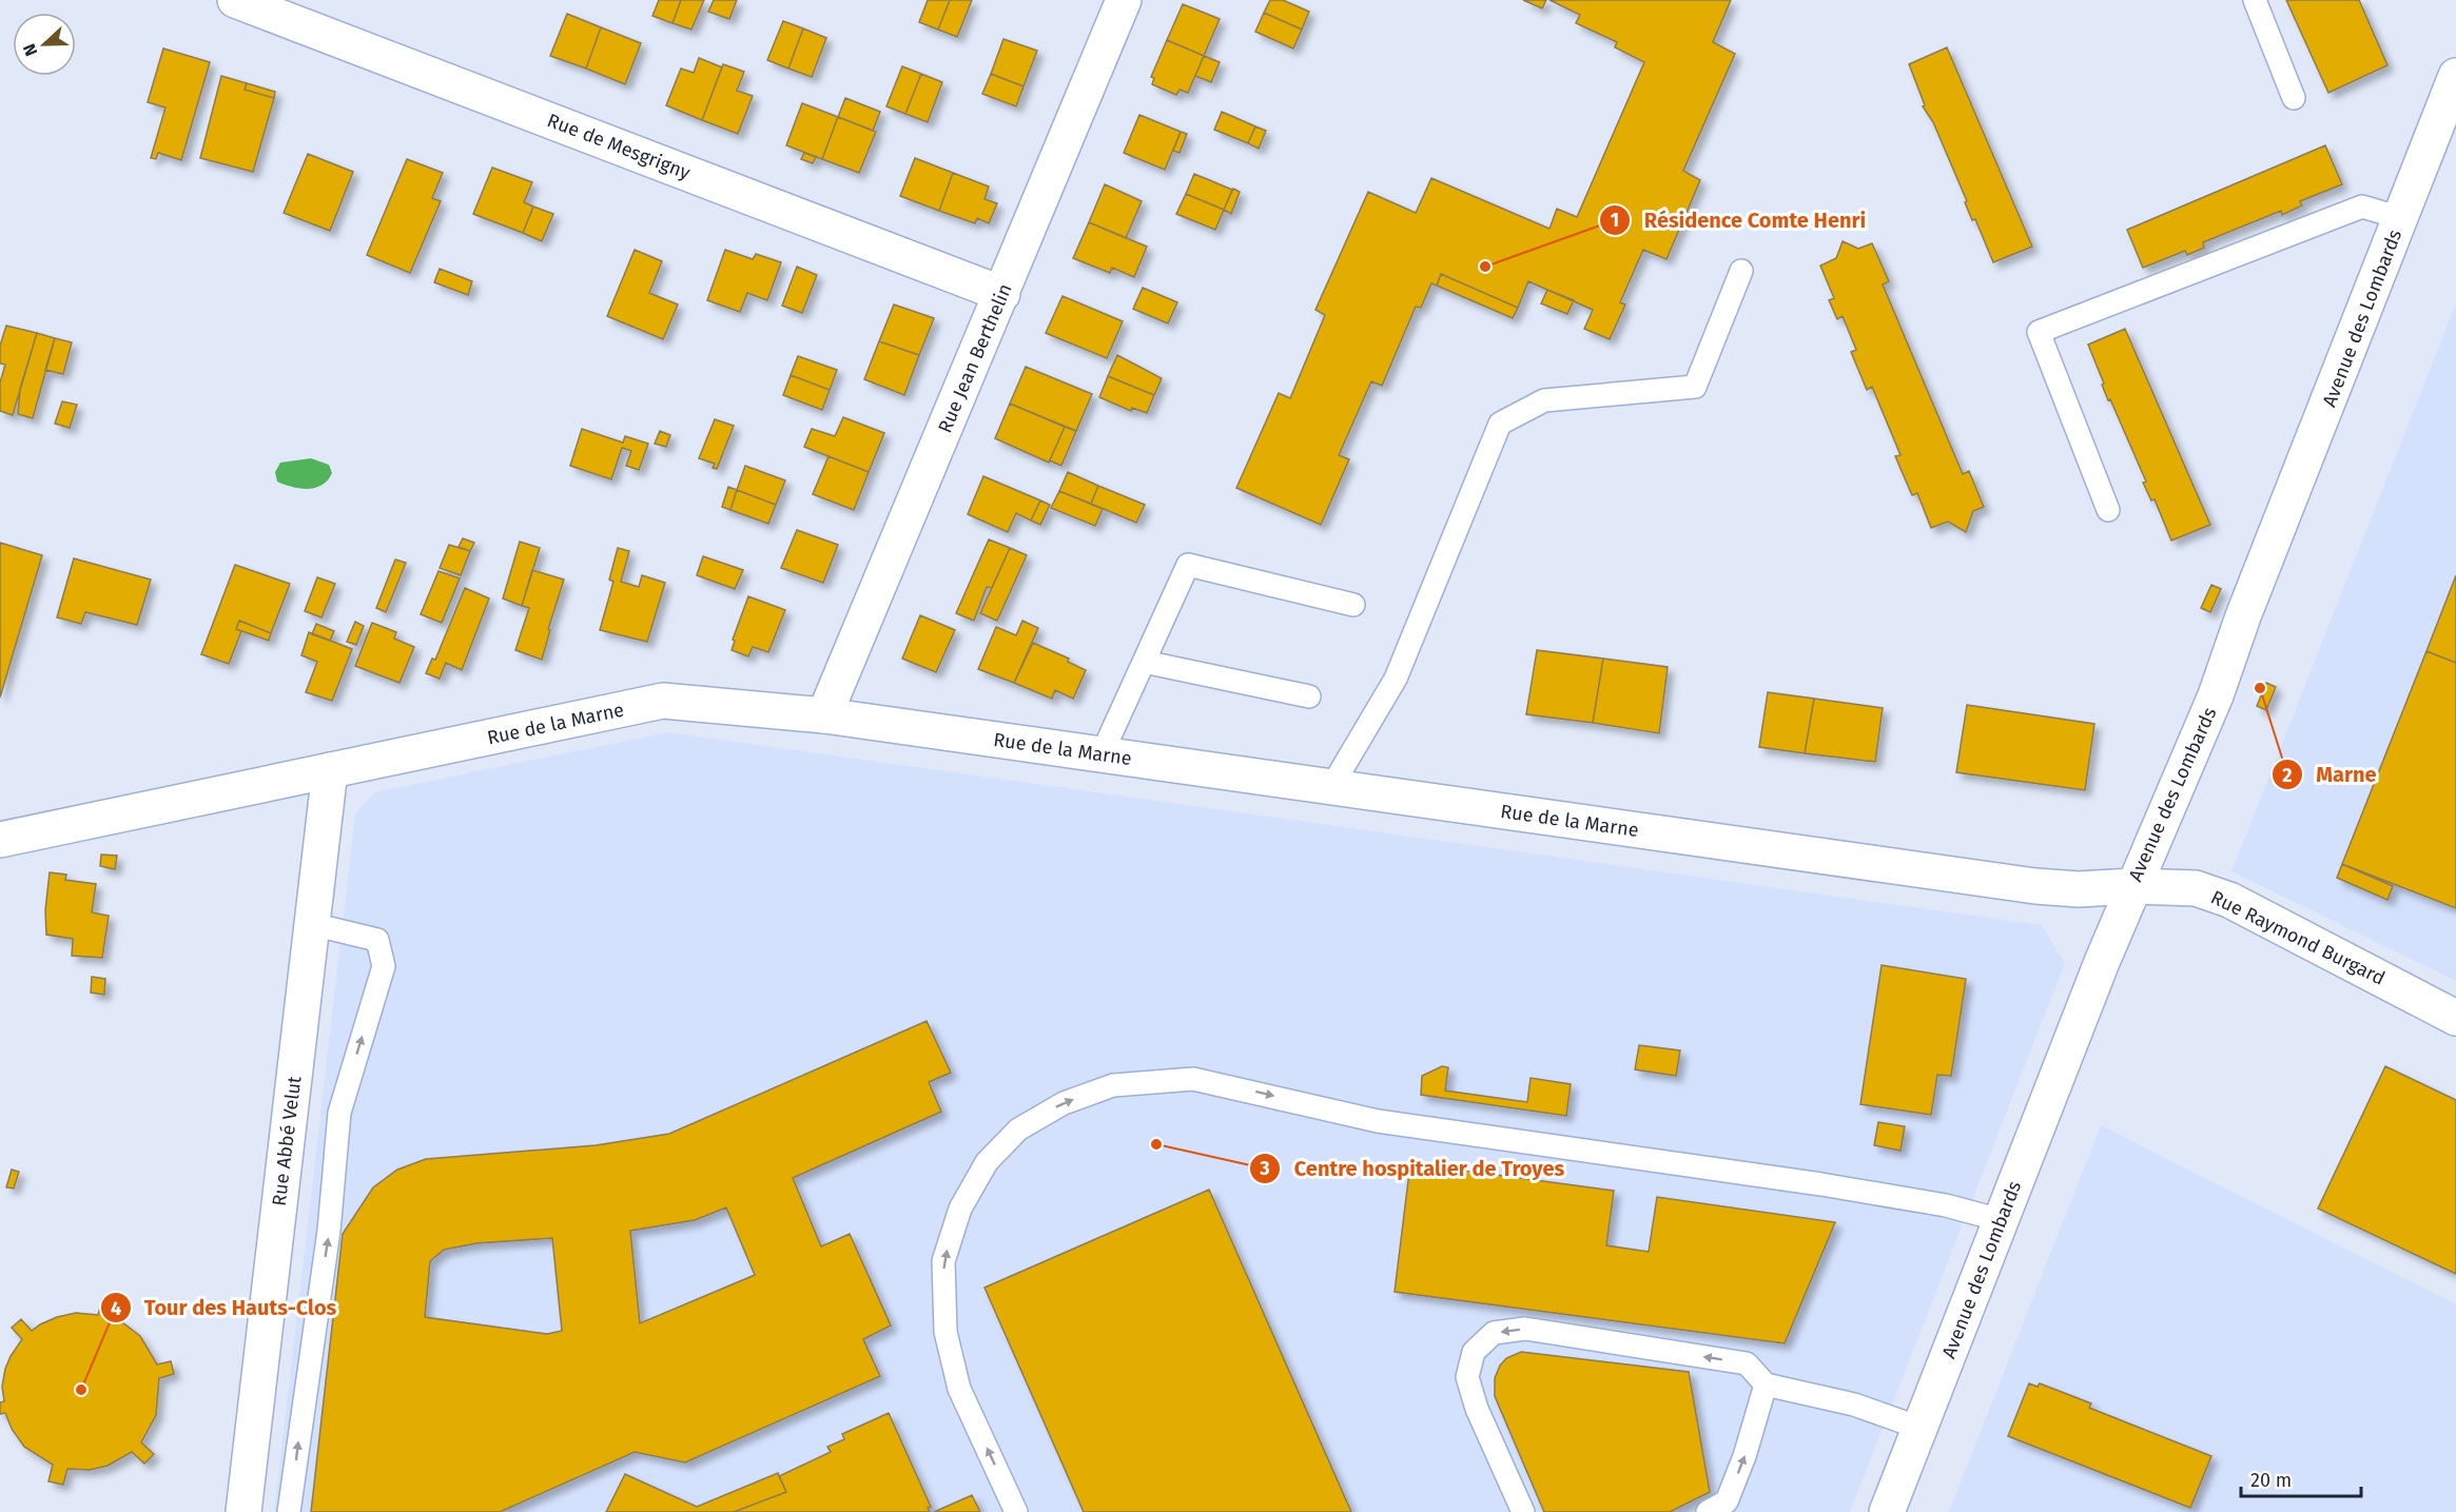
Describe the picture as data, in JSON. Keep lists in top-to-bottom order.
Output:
{
  "streets": {
    "street": [
      "Rue de Mesgrigny",
      "Avenue des Lombards",
      "Rue Jean Berthelin",
      "Rue de la Marne",
      "Rue Raymond Burgard",
      "Rue Abbé Velut"
    ]
  },
  "crossings": [
    ["Rue de Mesgrigny", "Rue Jean Berthelin"],
    ["Avenue des Lombards", "Rue de la Marne"],
    ["Avenue des Lombards", "Rue Raymond Burgard"],
    ["Rue Jean Berthelin", "Rue de la Marne"],
    ["Rue de la Marne", "Rue Raymond Burgard"],
    ["Rue de la Marne", "Rue Abbé Velut"]
  ],
  "places": [
    "Résidence Comte Henri",
    "Marne",
    "Centre hospitalier de Troyes",
    "Tour des Hauts-Clos"
  ],
  "scale_bar": "20 m",
  "north": "left"
}
